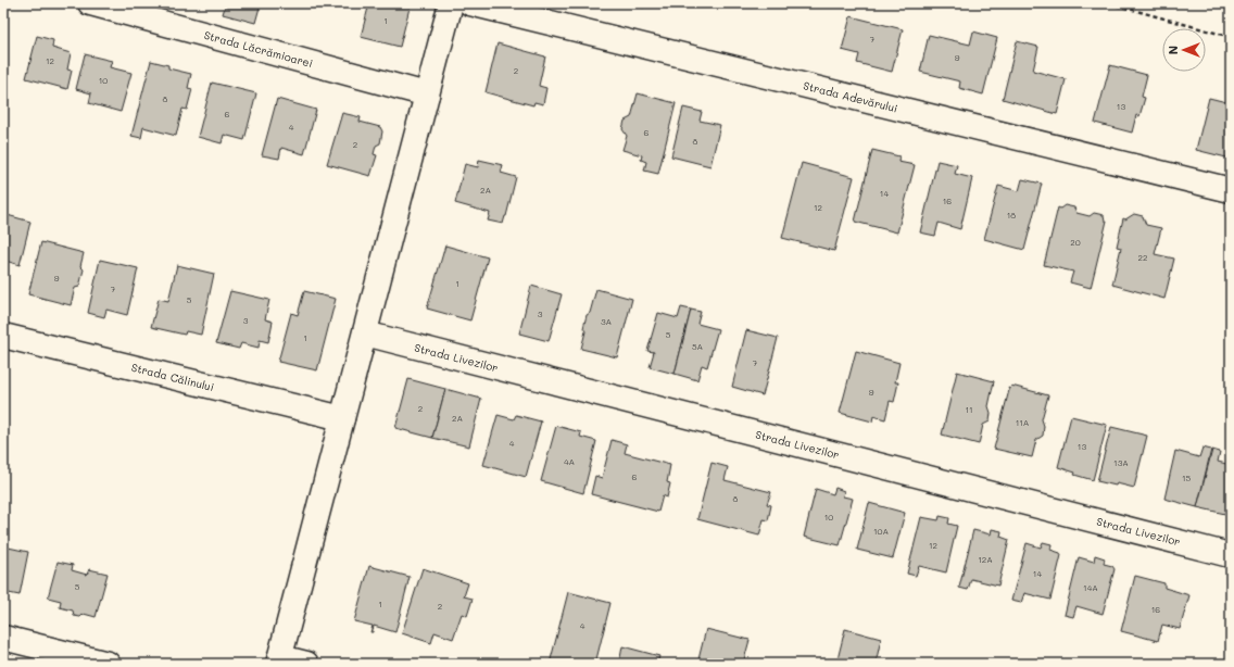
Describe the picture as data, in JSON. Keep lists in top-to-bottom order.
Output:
{
  "streets": {
    "street": [
      "Strada Lăcrămioarei",
      "Strada Adevărului",
      "Strada Livezilor",
      "Strada Călinului"
    ]
  },
  "house_numbers": [
    "1",
    "7",
    "9",
    "12",
    "2",
    "10",
    "8",
    "13",
    "6",
    "4",
    "6",
    "8",
    "2",
    "2A",
    "14",
    "16",
    "12",
    "18",
    "20",
    "22",
    "9",
    "1",
    "7",
    "5",
    "3",
    "3",
    "3A",
    "5",
    "1",
    "5A",
    "7",
    "9",
    "2",
    "11",
    "2A",
    "11A",
    "4",
    "13",
    "4A",
    "13A",
    "6",
    "15",
    "8",
    "10",
    "10A",
    "12",
    "12A",
    "14",
    "5",
    "14A",
    "1",
    "2",
    "16",
    "4"
  ],
  "north": "left"
}
